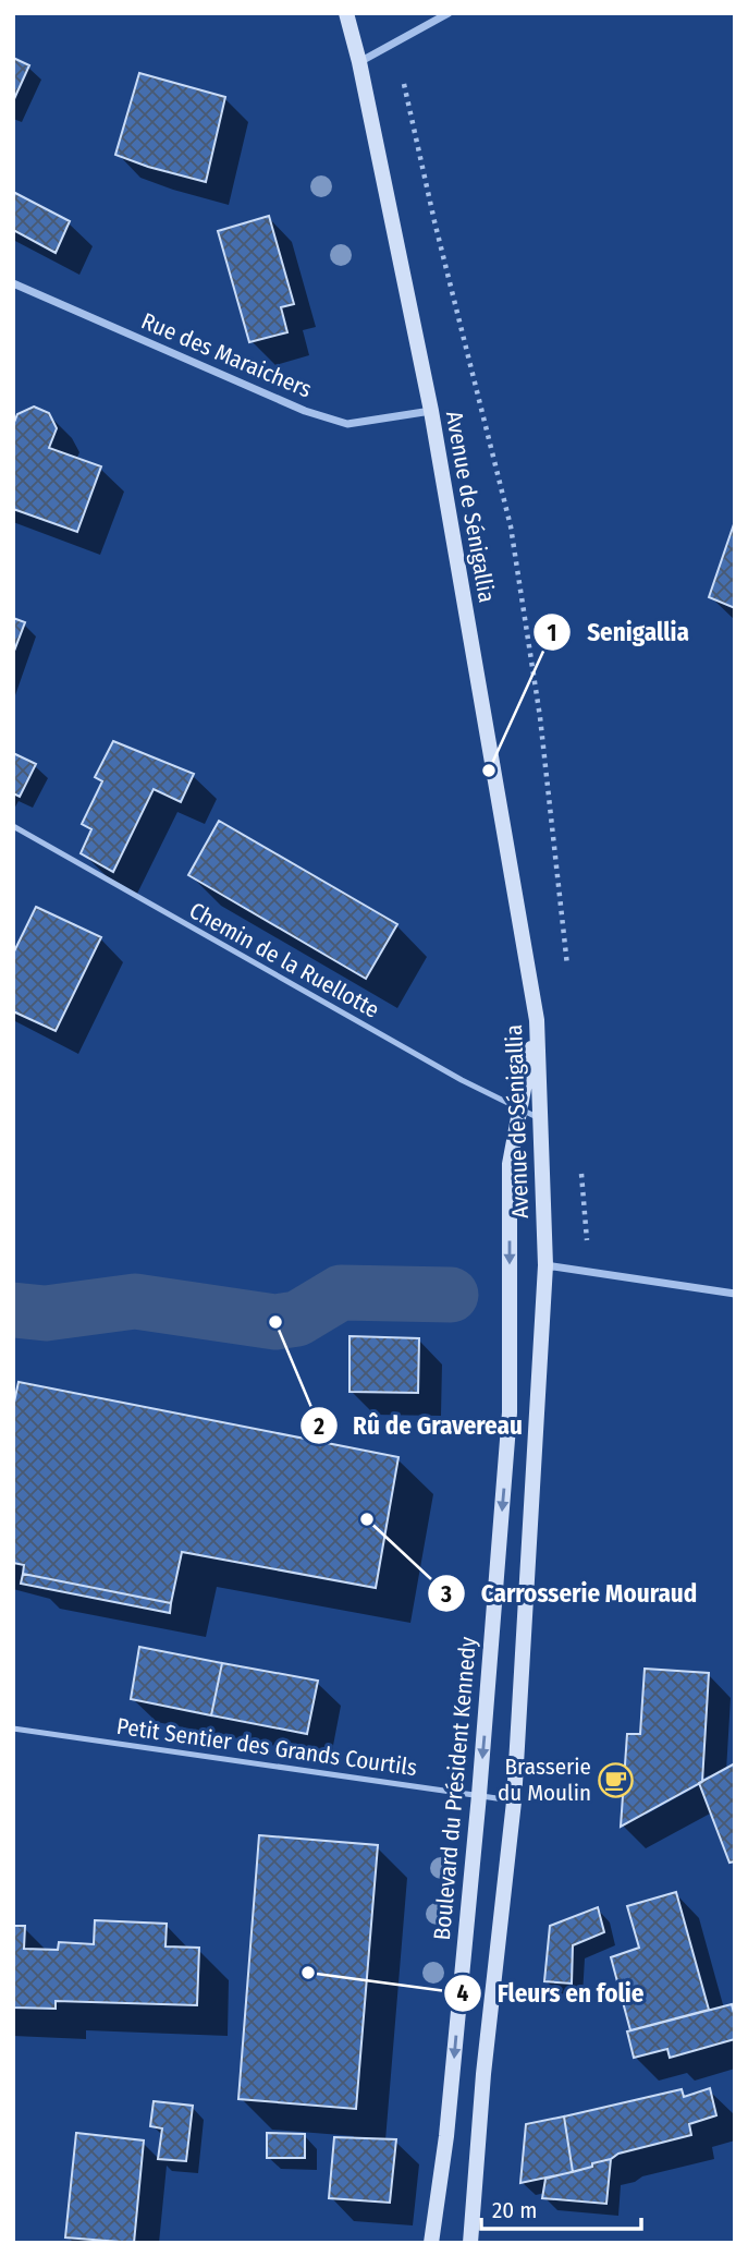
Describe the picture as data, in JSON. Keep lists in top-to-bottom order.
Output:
{
  "streets": {
    "main road": ["Avenue de Sénigallia", "Boulevard du Président Kennedy"],
    "street": ["Rue des Maraichers"],
    "lane": ["Chemin de la Ruellotte", "Petit Sentier des Grands Courtils"]
  },
  "crossings": [
    ["Rue des Maraichers", "Avenue de Sénigallia"],
    ["Avenue de Sénigallia", "Chemin de la Ruellotte"],
    ["Avenue de Sénigallia", "Petit Sentier des Grands Courtils"],
    ["Avenue de Sénigallia", "Boulevard du Président Kennedy"],
    ["Chemin de la Ruellotte", "Boulevard du Président Kennedy"],
    ["Petit Sentier des Grands Courtils", "Boulevard du Président Kennedy"]
  ],
  "one_way": ["Boulevard du Président Kennedy"],
  "places": {
    "other": [
      "Senigallia",
      "Rû de Gravereau",
      "Carrosserie Mouraud",
      "Fleurs en folie"
    ],
    "cafe": ["Brasserie du Moulin"]
  },
  "scale_bar": "20 m"
}
